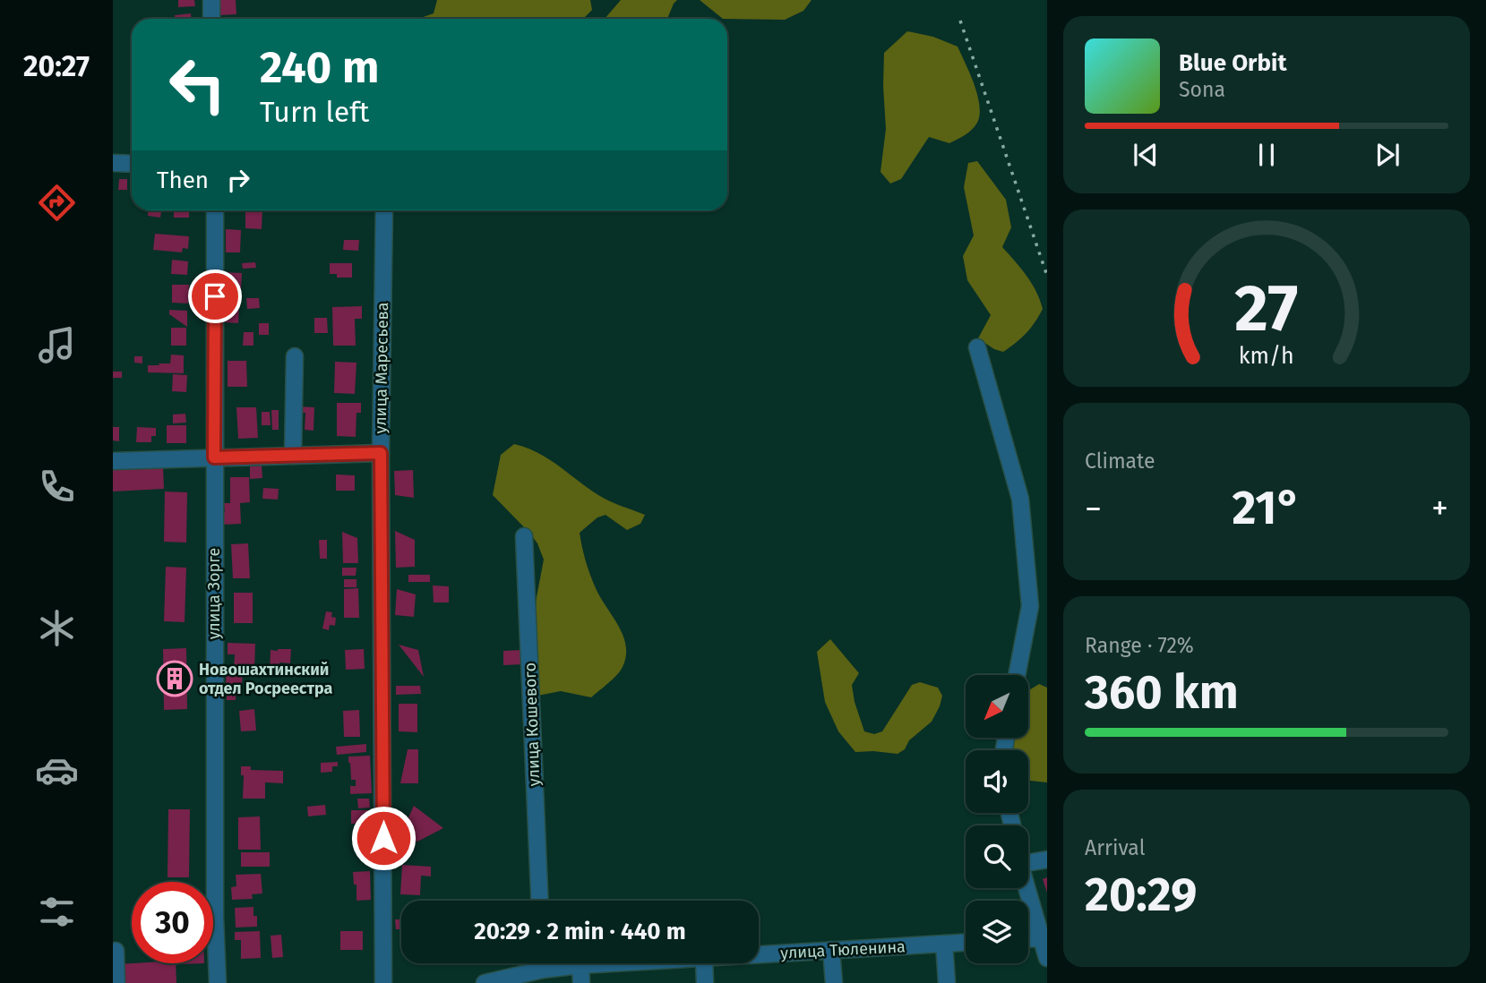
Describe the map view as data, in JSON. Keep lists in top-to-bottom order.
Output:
{
  "streets": {
    "street": [
      "улица Маресьева",
      "улица Зорге",
      "улица Кошевого",
      "улица Тюленина"
    ]
  },
  "places": {
    "building": ["Новошахтинский отдел Росреестра"]
  },
  "north": "bottom left",
  "page": {
    "tabs": "20:27",
    "turn": ["240 m", "Turn left"],
    "song": ["Blue Orbit", "Sona"],
    "then": "Then",
    "tile": [
      "Climate",
      ["Range · 72%", "360 km"],
      ["Arrival", "20:29"]
    ],
    "heat": ["−", "21°", "+"],
    "limit": "30",
    "trip": "20:29 · 2 min · 440 m",
    "gauge": ["27", "km/h"]
  }
}
